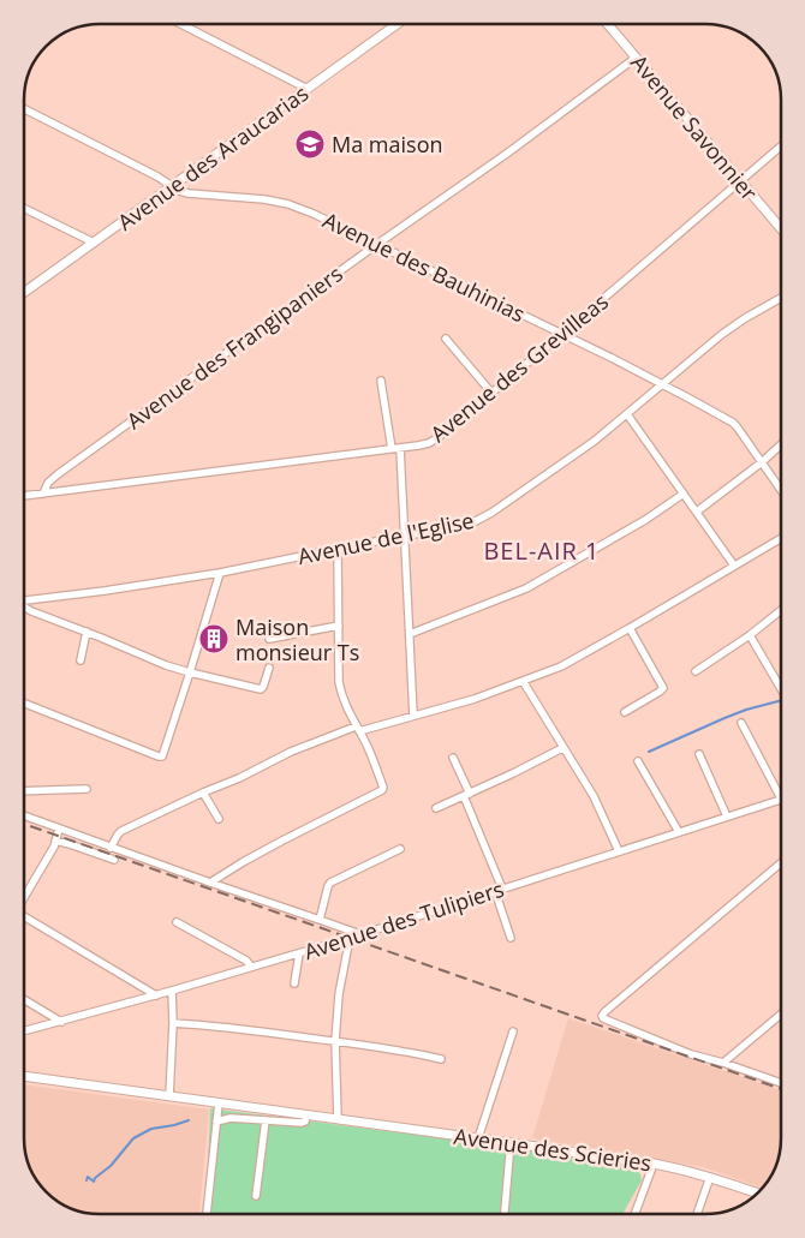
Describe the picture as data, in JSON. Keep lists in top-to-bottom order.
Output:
{
  "streets": {
    "street": [
      "Avenue Savonnier",
      "Avenue des Araucarias",
      "Avenue des Bauhinias",
      "Avenue des Frangipaniers",
      "Avenue des Grevilleas",
      "Avenue de l'Eglise",
      "Avenue des Tulipiers",
      "Avenue des Scieries"
    ]
  },
  "crossings": [
    ["Avenue Savonnier", "Avenue des Frangipaniers"],
    ["Avenue Savonnier", "Avenue des Grevilleas"],
    ["Avenue des Araucarias", "Avenue des Bauhinias"],
    ["Avenue des Bauhinias", "Avenue des Frangipaniers"],
    ["Avenue des Bauhinias", "Avenue des Grevilleas"],
    ["Avenue des Bauhinias", "Avenue de l'Eglise"],
    ["Avenue des Frangipaniers", "Avenue des Grevilleas"]
  ],
  "districts": ["BEL-AIR 1"],
  "places": {
    "school or university": ["Ma maison"],
    "building": ["Maison monsieur Ts"]
  }
}
